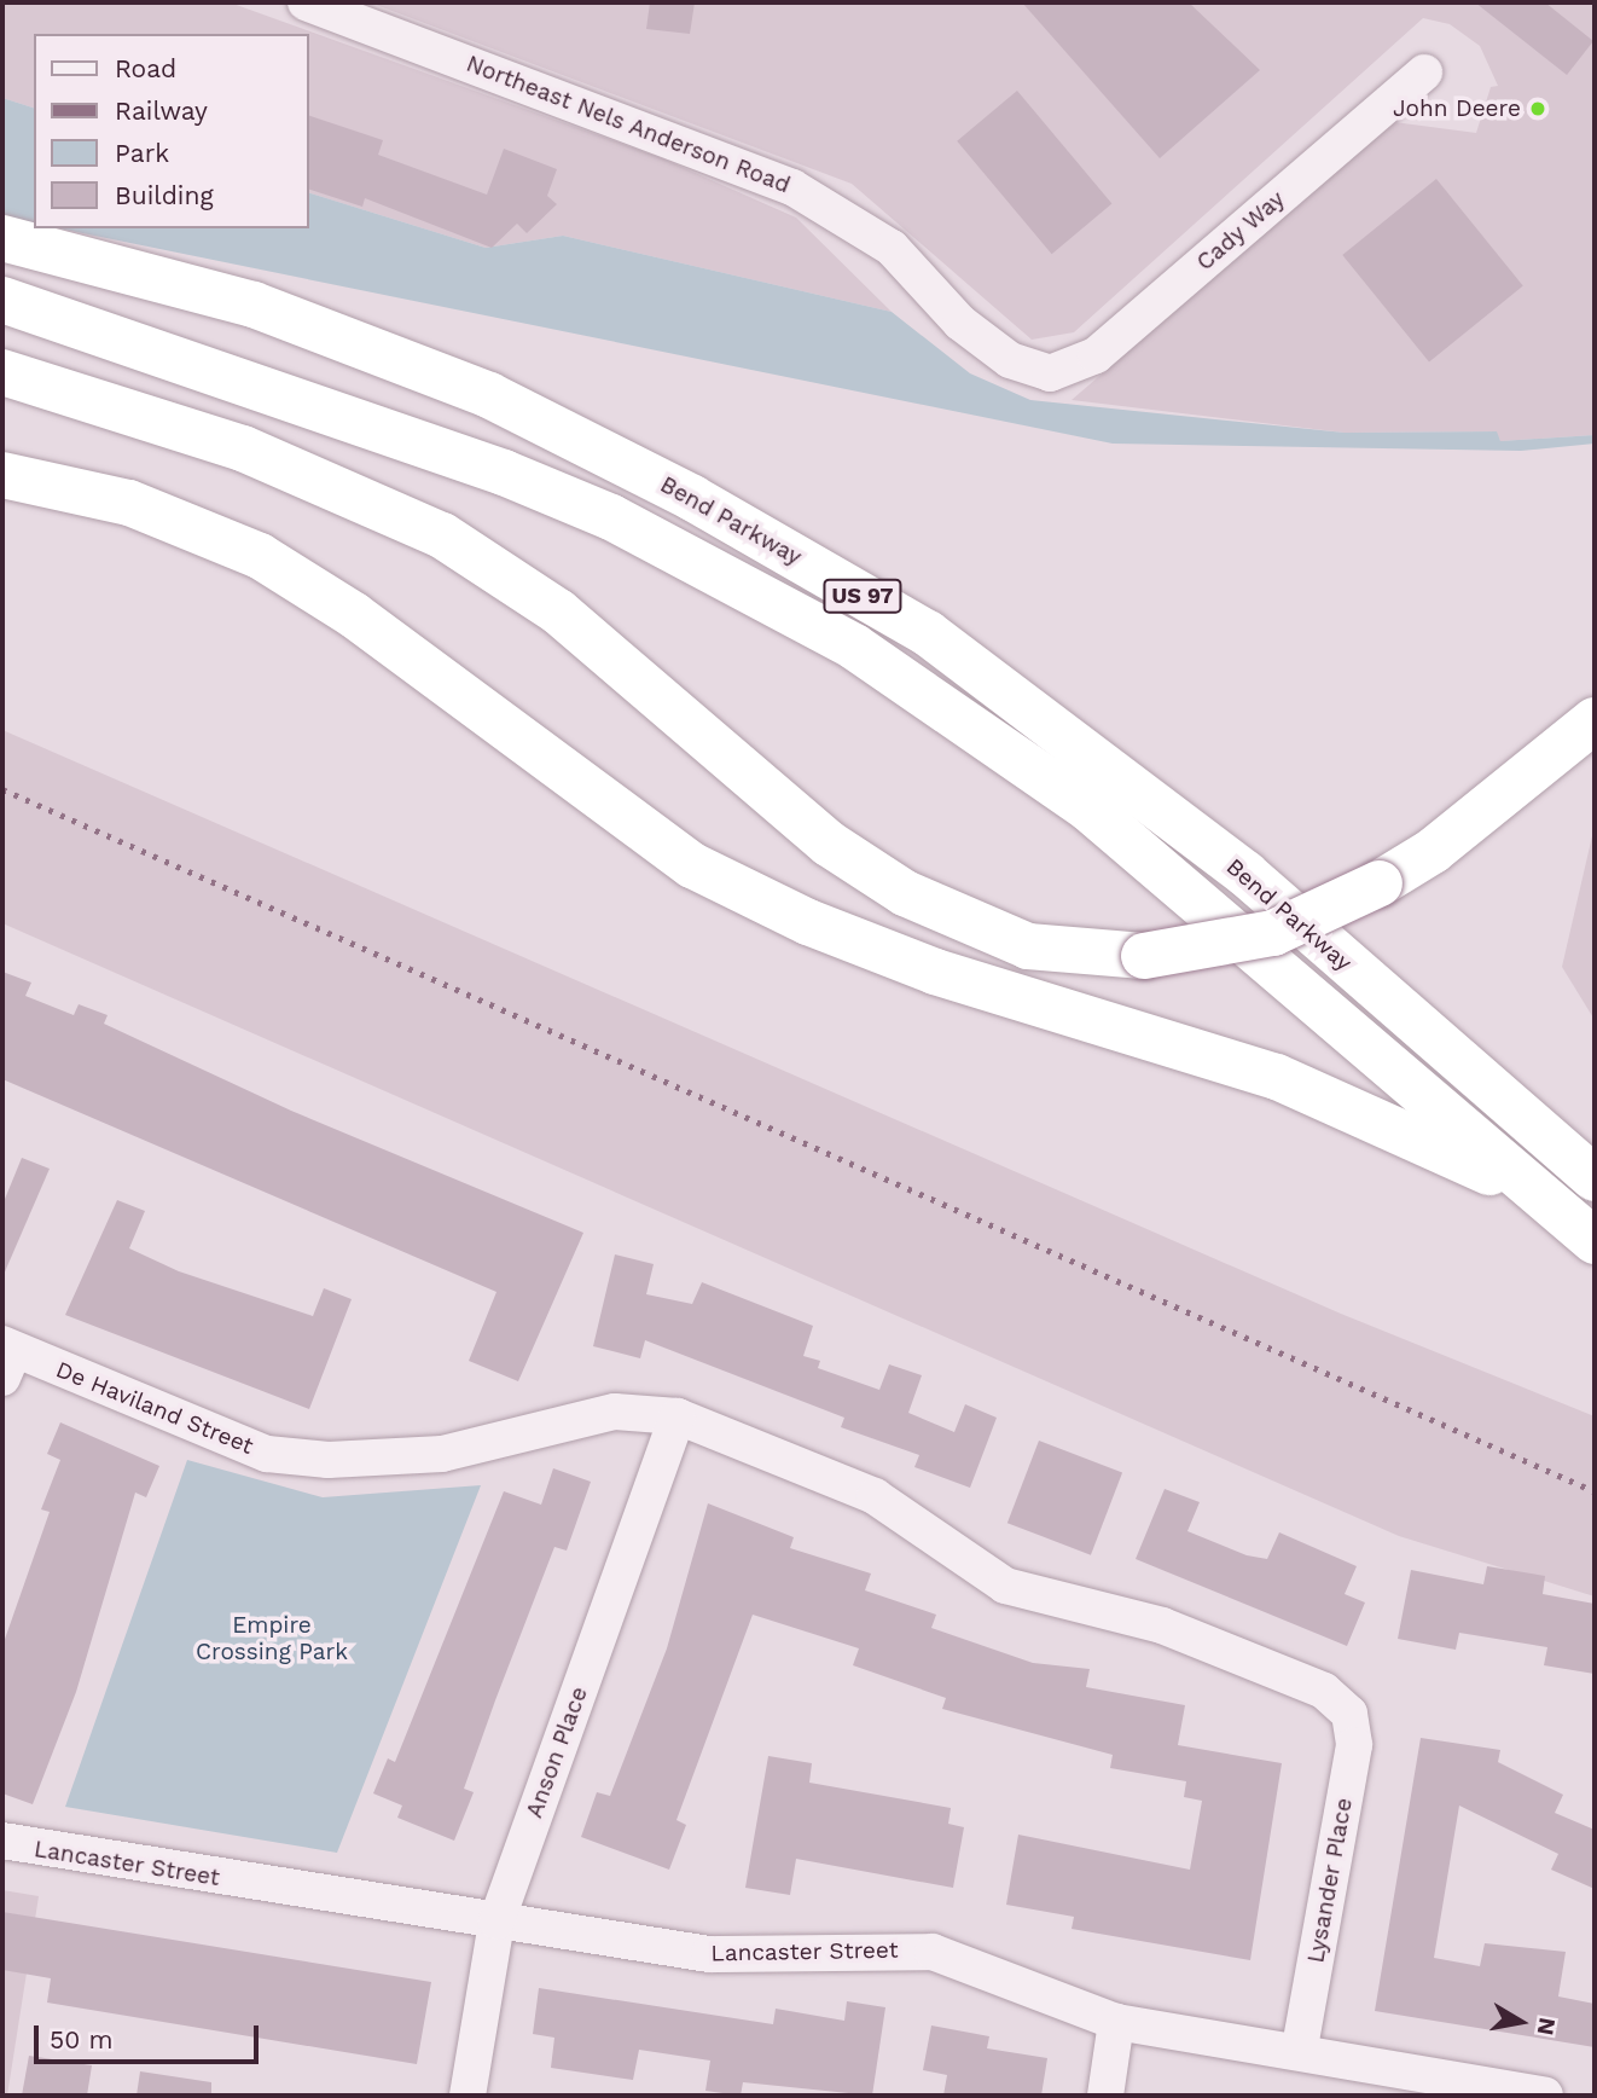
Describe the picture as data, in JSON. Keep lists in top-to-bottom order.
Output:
{
  "streets": {
    "highway": ["Bend Parkway", "US 97"],
    "street": [
      "Northeast Nels Anderson Road",
      "Cady Way",
      "De Haviland Street",
      "Anson Place",
      "Lancaster Street",
      "Lysander Place"
    ]
  },
  "crossings": [
    ["Northeast Nels Anderson Road", "Cady Way"],
    ["De Haviland Street", "Anson Place"],
    ["De Haviland Street", "Lysander Place"],
    ["Anson Place", "Lancaster Street"],
    ["Lancaster Street", "Lysander Place"]
  ],
  "parks": ["Empire Crossing Park"],
  "places": ["John Deere"],
  "legend": [
    "Road",
    "Railway",
    "Park",
    "Building"
  ],
  "scale_bar": "50 m",
  "north": "right"
}
